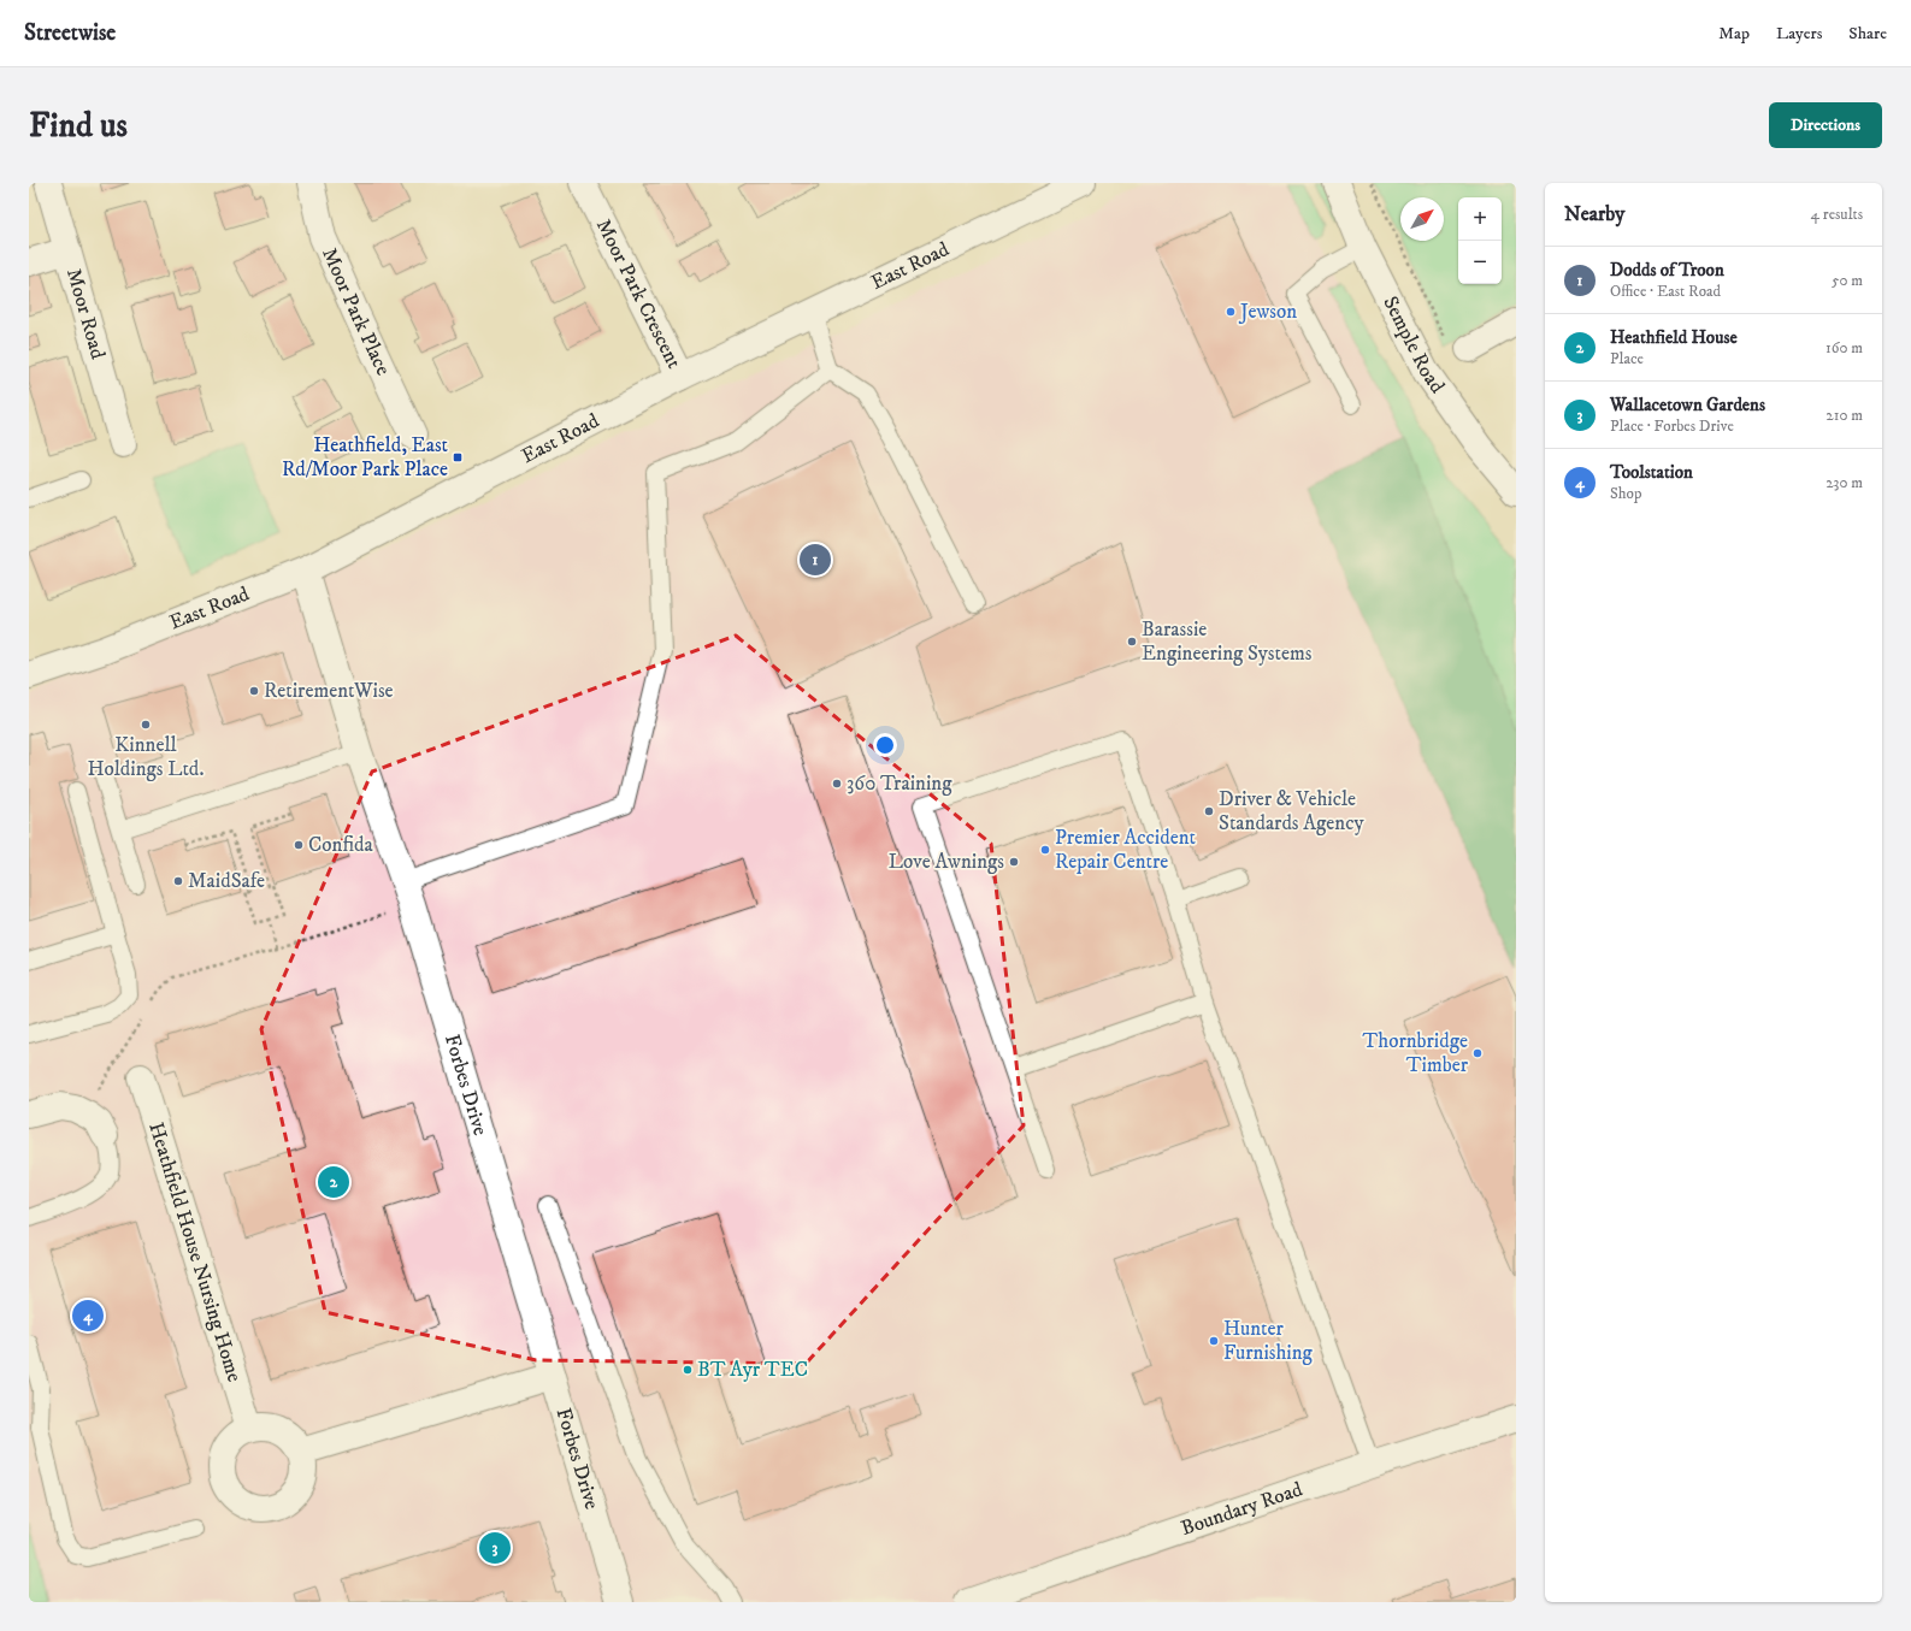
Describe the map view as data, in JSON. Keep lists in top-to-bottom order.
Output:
{
  "streets": {
    "street": [
      "East Road",
      "Moor Park Crescent",
      "Moor Park Place",
      "Moor Road",
      "Semple Road",
      "Forbes Drive",
      "Heathfield House Nursing Home",
      "Boundary Road"
    ]
  },
  "crossings": [
    ["East Road", "Moor Park Crescent"],
    ["East Road", "Forbes Drive"]
  ],
  "places": {
    "other": [
      "Jewson",
      "Barassie Engineering Systems",
      "RetirementWise",
      "Kinnell Holdings Ltd.",
      "360 Training",
      "Driver & Vehicle Standards Agency",
      "Confida",
      "Premier Accident Repair Centre",
      "Love Awnings",
      "MaidSafe",
      "Thornbridge Timber",
      "Hunter Furnishing",
      "BT Ayr TEC"
    ],
    "transit": ["Heathfield, East Rd/Moor Park Place"]
  },
  "north": "top right",
  "page": {
    "header": "Streetwise",
    "nav": ["Map", "Layers", "Share"],
    "buttons": "Directions",
    "title": "Find us",
    "heading": ["Nearby", "4 results"],
    "map_buttons": ["+", "−"],
    "list": [
      {
        "mark": "1",
        "name": "Dodds of Troon",
        "note": "Office · East Road",
        "value": "50 m"
      },
      {
        "mark": "2",
        "name": "Heathfield House",
        "note": "Place",
        "value": "160 m"
      },
      {
        "mark": "3",
        "name": "Wallacetown Gardens",
        "note": "Place · Forbes Drive",
        "value": "210 m"
      },
      {
        "mark": "4",
        "name": "Toolstation",
        "note": "Shop",
        "value": "230 m"
      }
    ],
    "pins": [
      "1",
      "2",
      "4",
      "3"
    ]
  }
}
